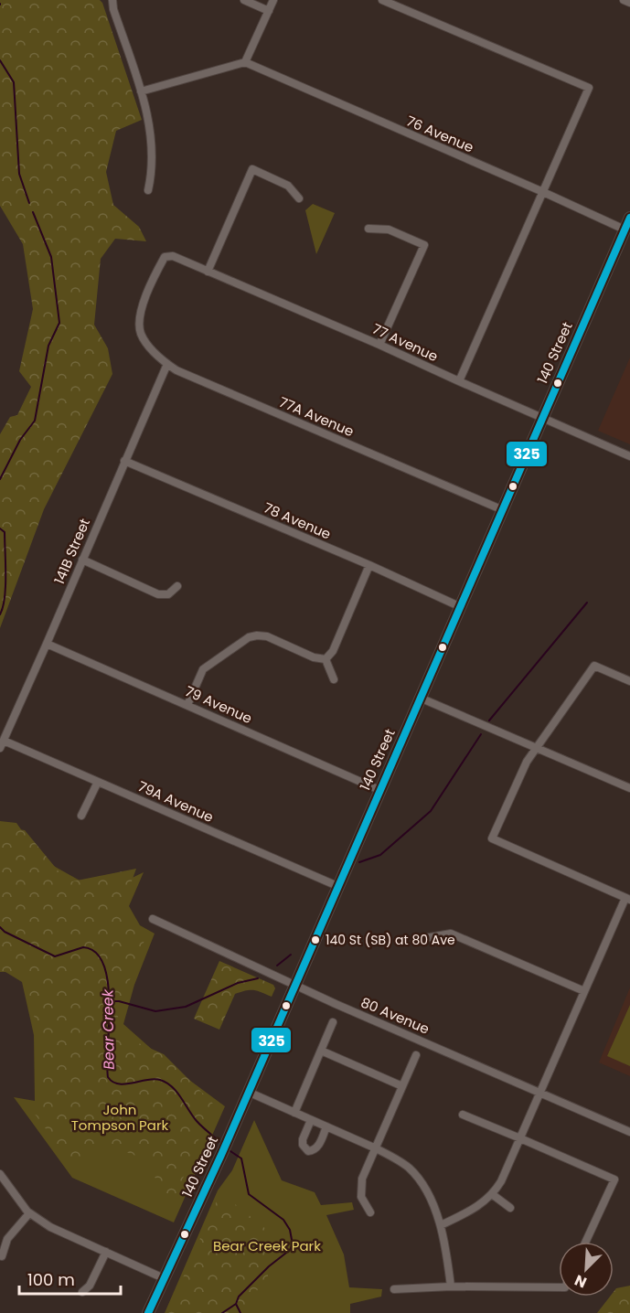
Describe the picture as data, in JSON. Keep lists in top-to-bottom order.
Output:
{
  "streets": {
    "main road": ["140 Street"],
    "street": [
      "76 Avenue",
      "77 Avenue",
      "77A Avenue",
      "78 Avenue",
      "141B Street",
      "79 Avenue",
      "79A Avenue",
      "80 Avenue"
    ]
  },
  "crossings": [
    ["76 Avenue", "140 Street"],
    ["77 Avenue", "140 Street"],
    ["77 Avenue", "77A Avenue"],
    ["140 Street", "77A Avenue"],
    ["140 Street", "78 Avenue"],
    ["140 Street", "79 Avenue"],
    ["140 Street", "79A Avenue"],
    ["140 Street", "80 Avenue"],
    ["77A Avenue", "141B Street"],
    ["78 Avenue", "141B Street"],
    ["141B Street", "79 Avenue"],
    ["141B Street", "79A Avenue"]
  ],
  "water": ["Bear Creek"],
  "parks": ["John Tompson Park", "Bear Creek Park"],
  "places": ["140 St (SB) at 80 Ave"],
  "lines": ["transit line 325"],
  "scale_bar": "100 m",
  "north": "bottom left"
}
